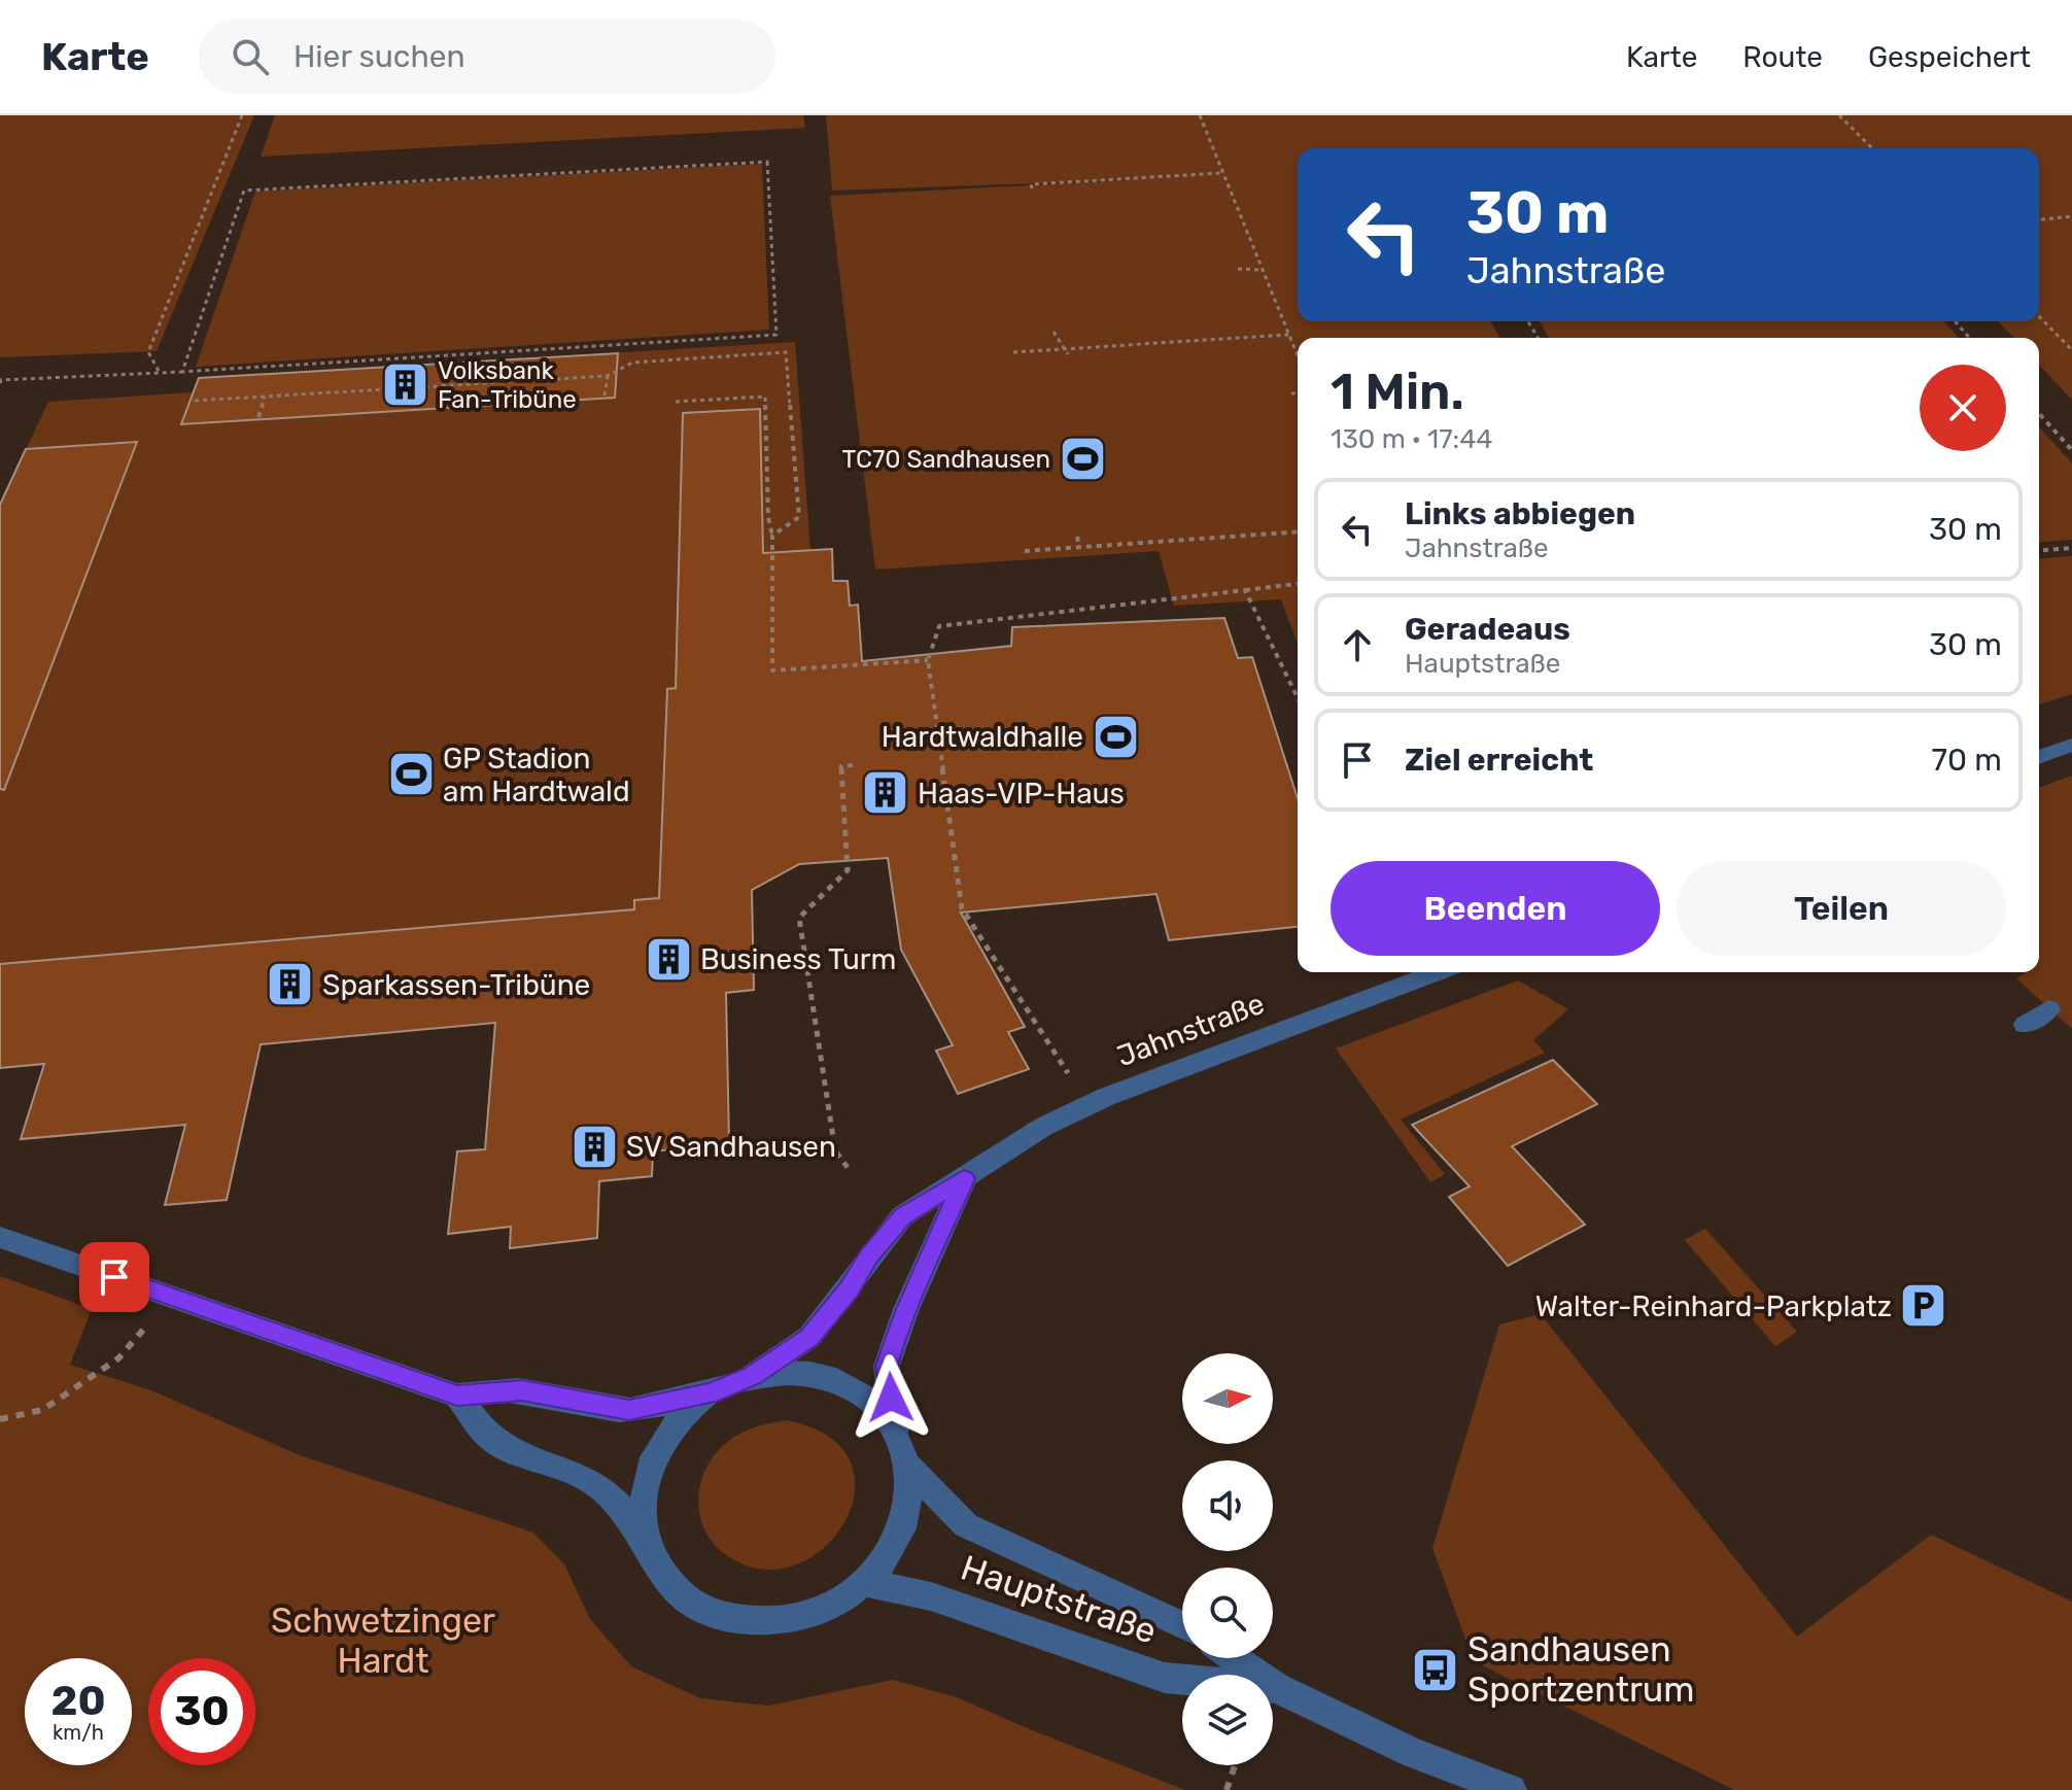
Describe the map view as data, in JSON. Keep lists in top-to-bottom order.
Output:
{
  "streets": {
    "street": ["Jahnstraße", "Hauptstraße"]
  },
  "crossings": [
    ["Jahnstraße", "Hauptstraße"]
  ],
  "parks": ["Schwetzinger Hardt"],
  "places": {
    "building": [
      "Volksbank Fan-Tribüne",
      "Haas-VIP-Haus",
      "Business Turm",
      "Sparkassen-Tribüne",
      "SV Sandhausen"
    ],
    "sports": ["TC70 Sandhausen", "Hardtwaldhalle", "GP Stadion am Hardtwald"],
    "parking": ["Walter-Reinhard-Parkplatz"],
    "bus stop": ["Sandhausen Sportzentrum"]
  },
  "north": "right",
  "page": {
    "header": "Karte",
    "search": "Hier suchen",
    "nav": ["Karte", "Route", "Gespeichert"],
    "turn": ["30 m", "Jahnstraße"],
    "heading": ["1 Min.", "130 m · 17:44"],
    "list": [
      {
        "name": "Links abbiegen",
        "note": "Jahnstraße",
        "value": "30 m"
      },
      {
        "name": "Geradeaus",
        "note": "Hauptstraße",
        "value": "30 m"
      },
      {
        "name": "Ziel erreicht",
        "value": "70 m"
      }
    ],
    "buttons": ["Beenden", "Teilen"],
    "speed": "20 km/h",
    "limit": "30"
  }
}
